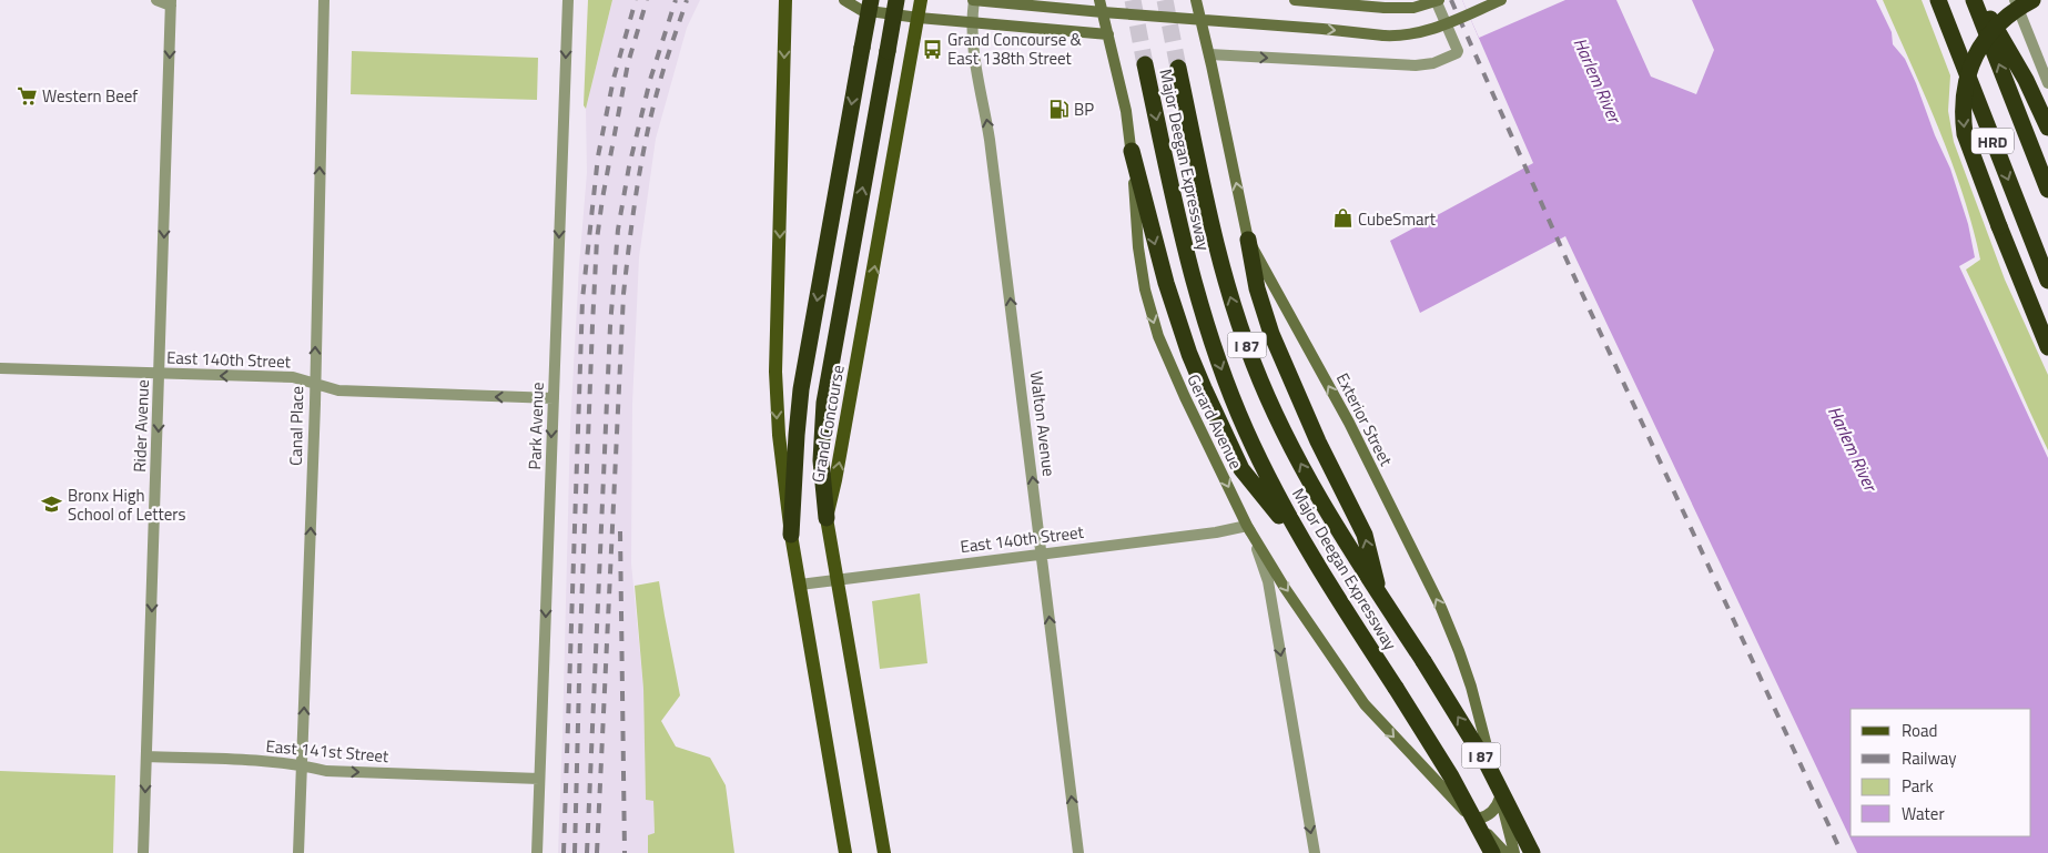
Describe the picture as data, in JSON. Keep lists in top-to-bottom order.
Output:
{
  "streets": {
    "highway": ["HRD", "Major Deegan Expressway", "I 87"],
    "main road": ["Exterior Street", "Gerard Avenue", "Grand Concourse"],
    "street": [
      "East 140th Street",
      "Walton Avenue",
      "Rider Avenue",
      "Canal Place",
      "Park Avenue",
      "East 141st Street"
    ]
  },
  "crossings": [
    ["East 140th Street", "Gerard Avenue"],
    ["East 140th Street", "Grand Concourse"],
    ["East 140th Street", "Walton Avenue"],
    ["East 140th Street", "Rider Avenue"],
    ["East 140th Street", "Canal Place"],
    ["East 140th Street", "Park Avenue"],
    ["Rider Avenue", "East 141st Street"],
    ["Canal Place", "East 141st Street"],
    ["Park Avenue", "East 141st Street"]
  ],
  "one_way": [
    "East 140th Street",
    "Exterior Street",
    "Walton Avenue",
    "Rider Avenue",
    "Canal Place",
    "Park Avenue",
    "East 141st Street"
  ],
  "water": ["Harlem River"],
  "places": {
    "bus stop": ["Grand Concourse & East 138th Street"],
    "supermarket": ["Western Beef"],
    "fuel station": ["BP"],
    "shop": ["CubeSmart"],
    "school or university": ["Bronx High School of Letters"]
  },
  "legend": [
    "Road",
    "Railway",
    "Park",
    "Water"
  ]
}
